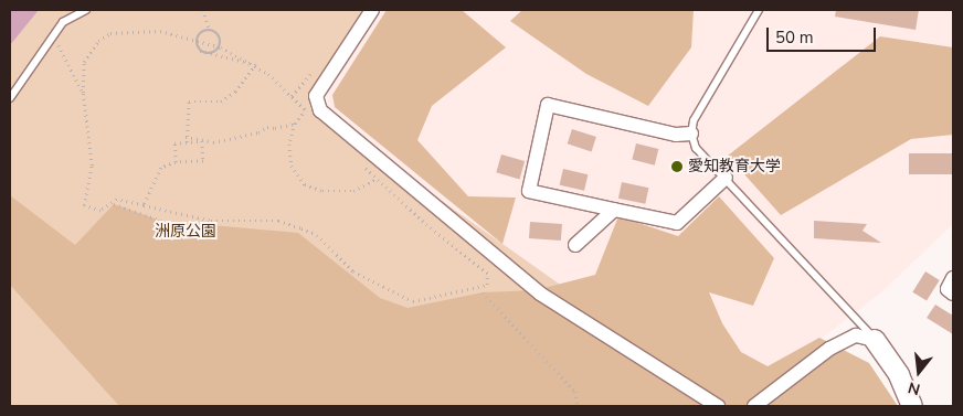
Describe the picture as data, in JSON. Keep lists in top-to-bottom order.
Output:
{
  "parks": ["洲原公園"],
  "places": ["愛知教育大学"],
  "scale_bar": "50 m",
  "north": "bottom"
}
